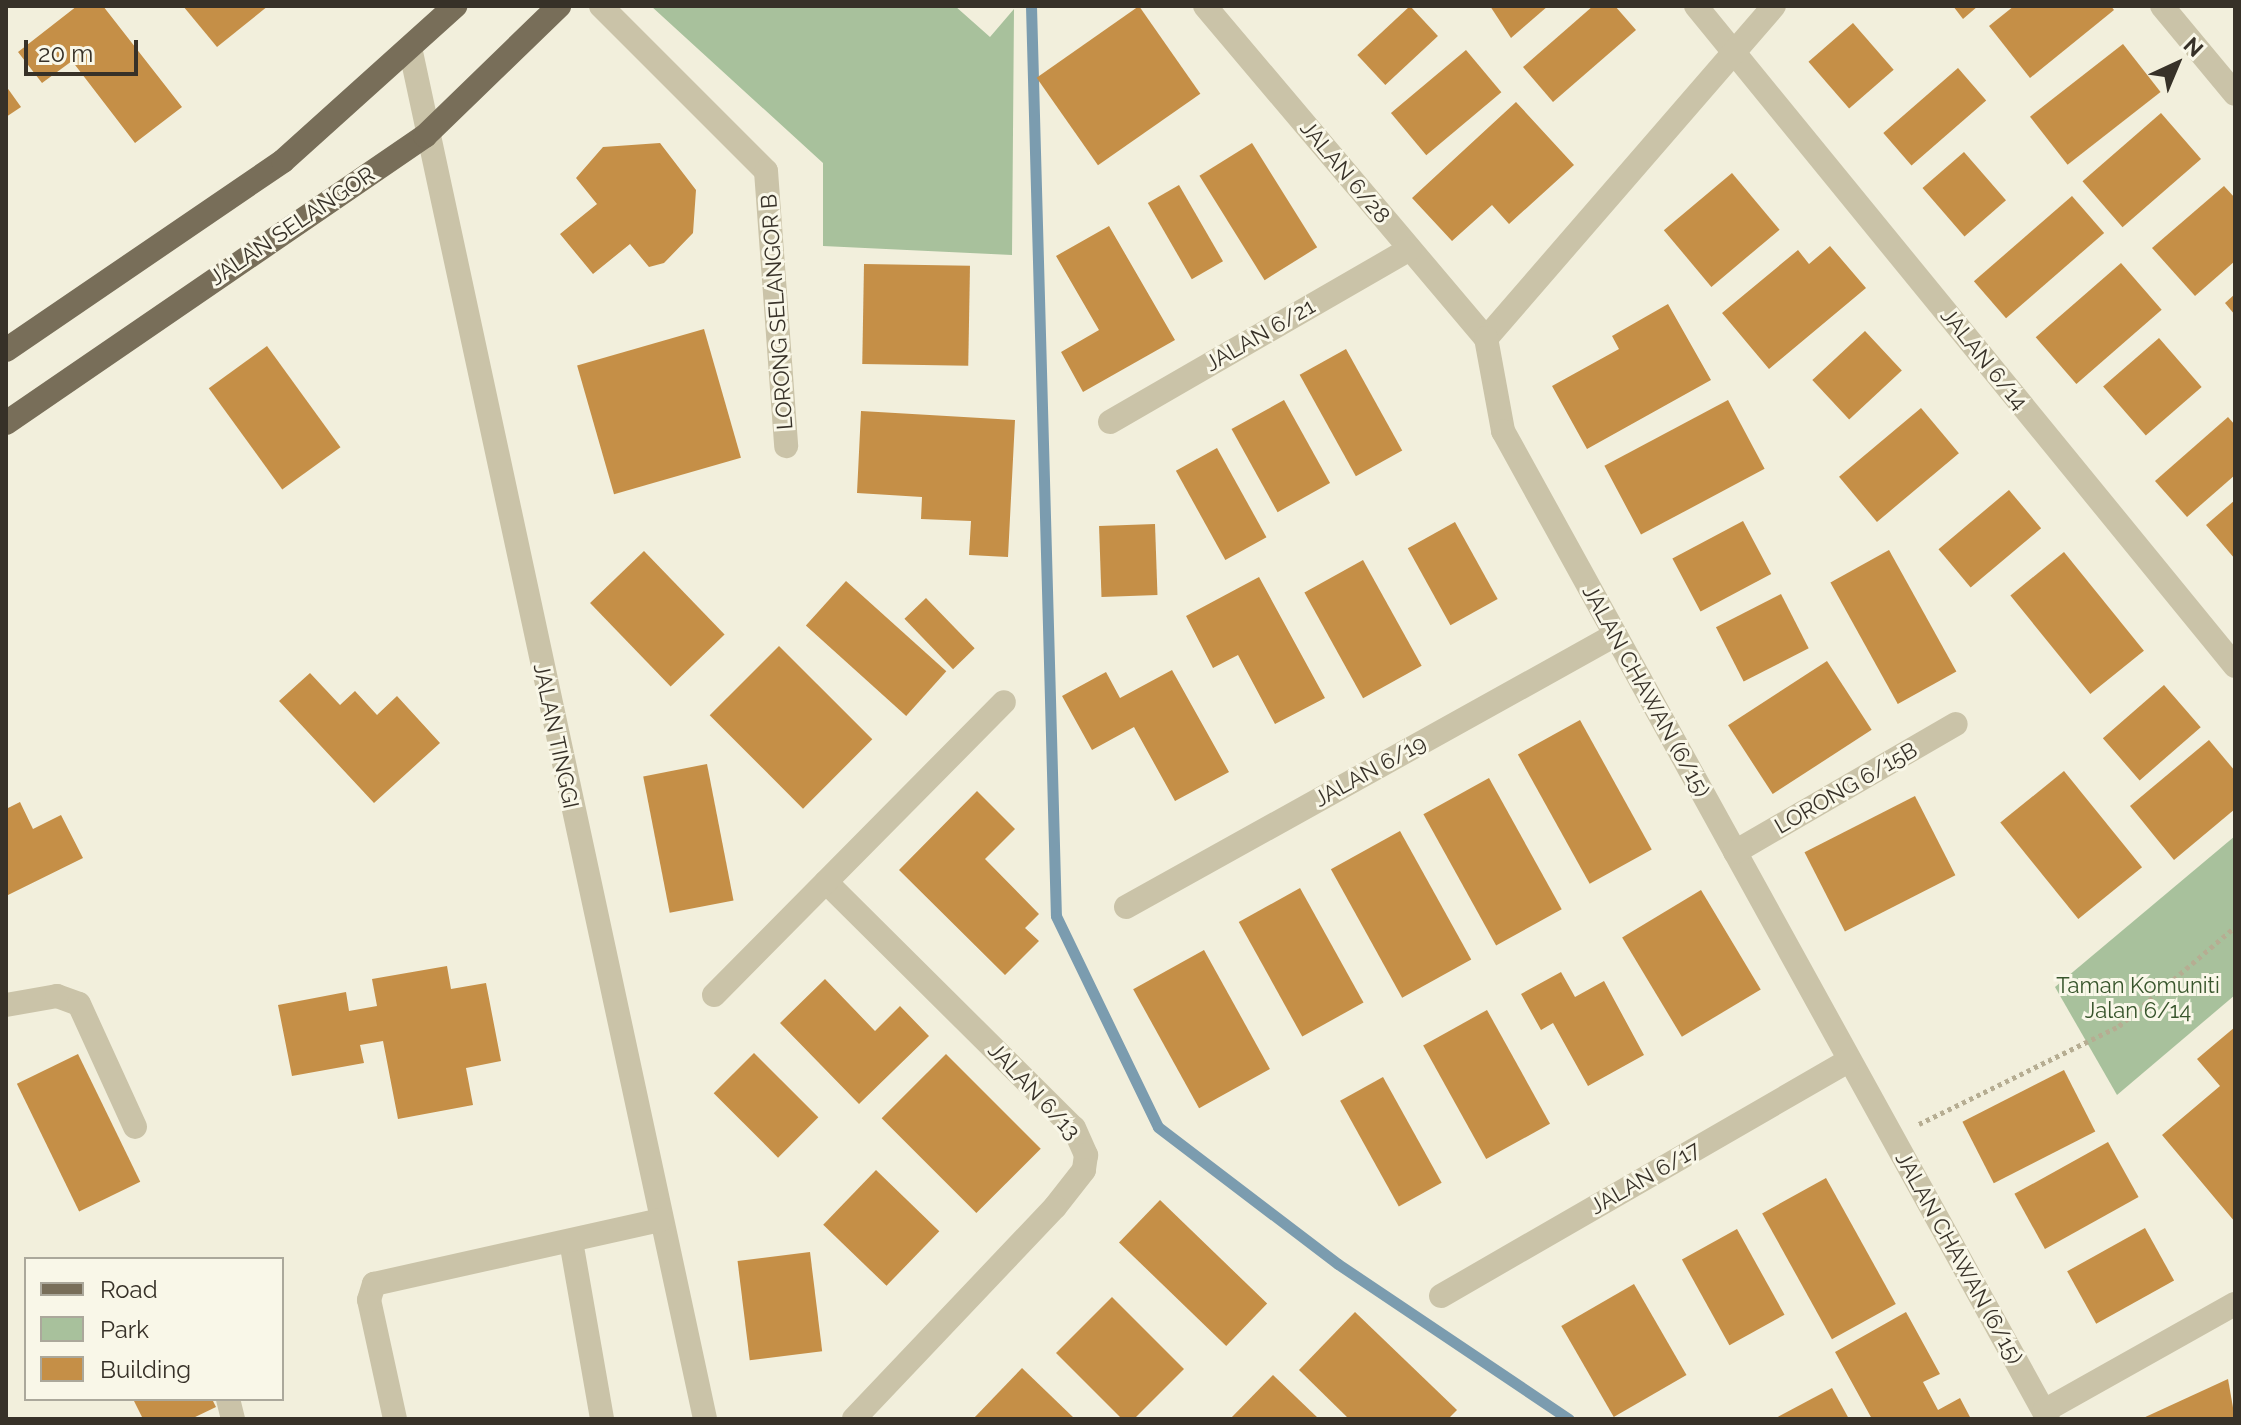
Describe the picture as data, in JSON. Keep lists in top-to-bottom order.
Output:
{
  "streets": {
    "main road": ["JALAN SELANGOR"],
    "street": [
      "JALAN 6/28",
      "LORONG SELANGOR B",
      "JALAN 6/21",
      "JALAN 6/14",
      "JALAN CHAWAN (6/15)",
      "JALAN TINGGI",
      "JALAN 6/19",
      "LORONG 6/15B",
      "JALAN 6/13",
      "JALAN 6/17"
    ]
  },
  "crossings": [
    ["JALAN 6/28", "JALAN 6/21"],
    ["JALAN 6/28", "JALAN CHAWAN (6/15)"],
    ["JALAN SELANGOR", "JALAN TINGGI"],
    ["JALAN CHAWAN (6/15)", "JALAN 6/19"],
    ["JALAN CHAWAN (6/15)", "LORONG 6/15B"],
    ["JALAN CHAWAN (6/15)", "JALAN 6/17"]
  ],
  "parks": ["Taman Komuniti Jalan 6/14"],
  "legend": ["Road", "Park", "Building"],
  "scale_bar": "20 m",
  "north": "top right"
}
